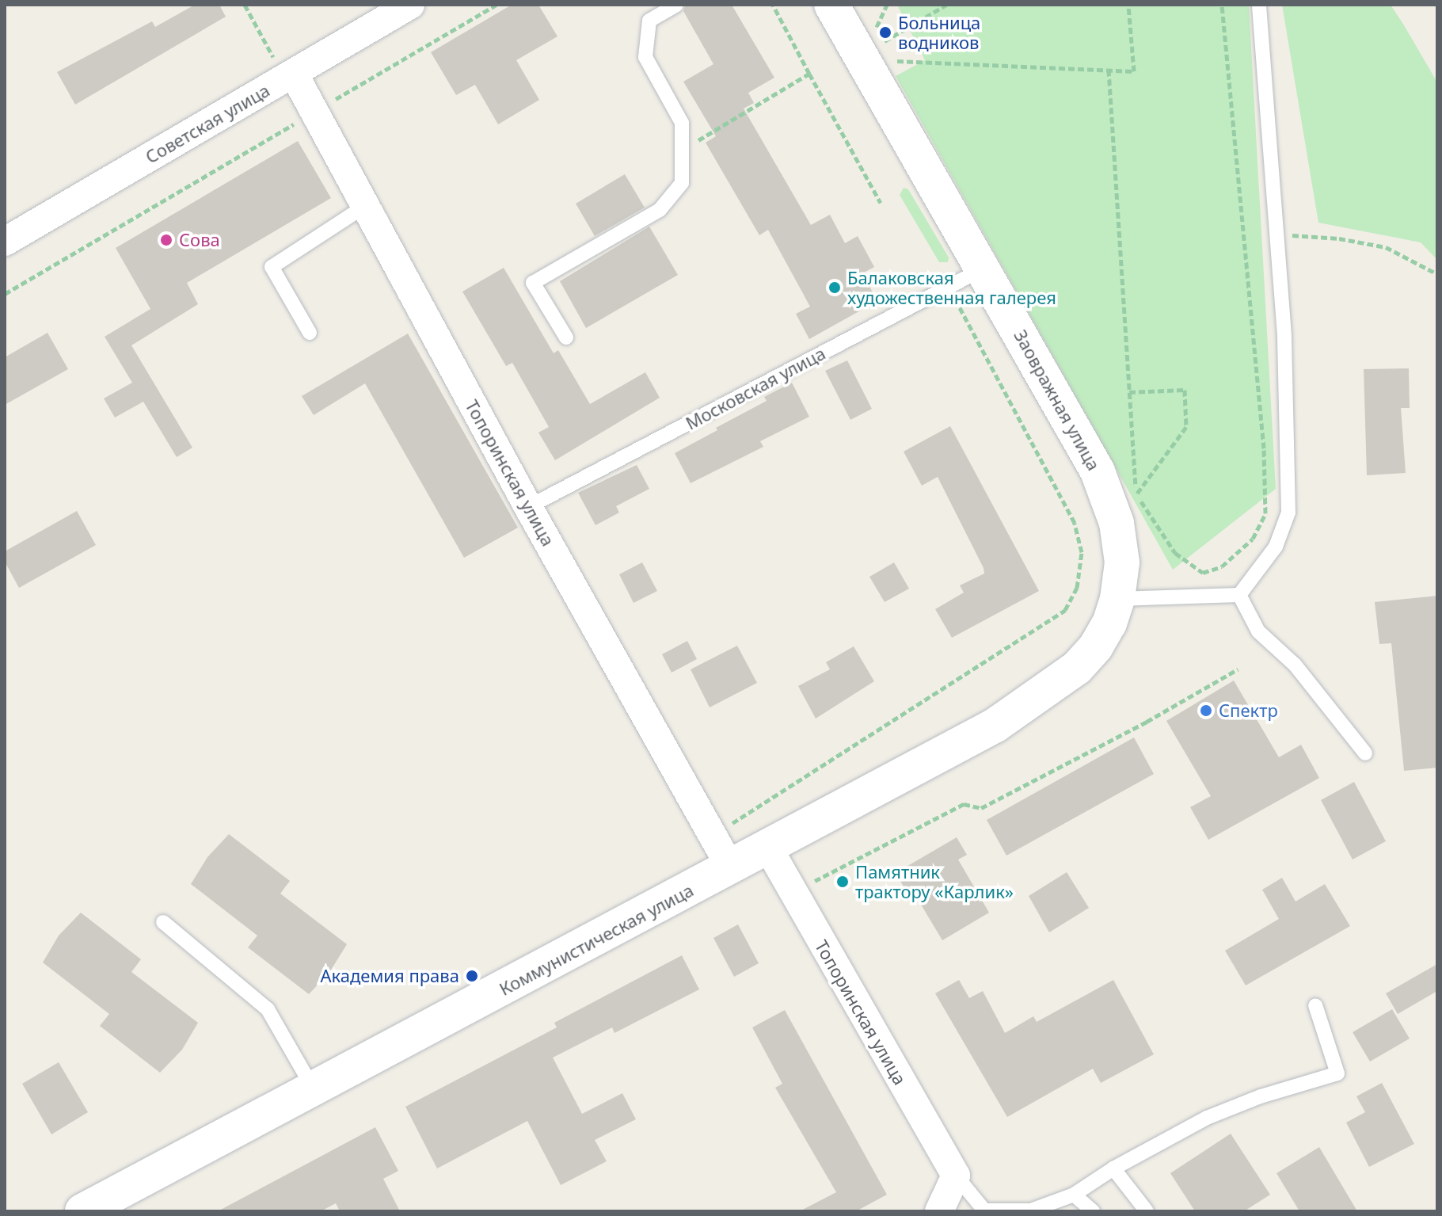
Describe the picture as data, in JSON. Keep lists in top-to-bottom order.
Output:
{
  "streets": {
    "main road": ["Заовражная улица", "Коммунистическая улица"],
    "street": ["Советская улица", "Топоринская улица"],
    "lane": ["Московская улица"]
  },
  "crossings": [
    ["Советская улица", "Топоринская улица"],
    ["Московская улица", "Заовражная улица"],
    ["Московская улица", "Топоринская улица"],
    ["Заовражная улица", "Коммунистическая улица"],
    ["Топоринская улица", "Коммунистическая улица"]
  ],
  "places": [
    "Больница водников",
    "Сова",
    "Балаковская художественная галерея",
    "Спектр",
    "Памятник трактору «Карлик»",
    "Академия права"
  ]
}
